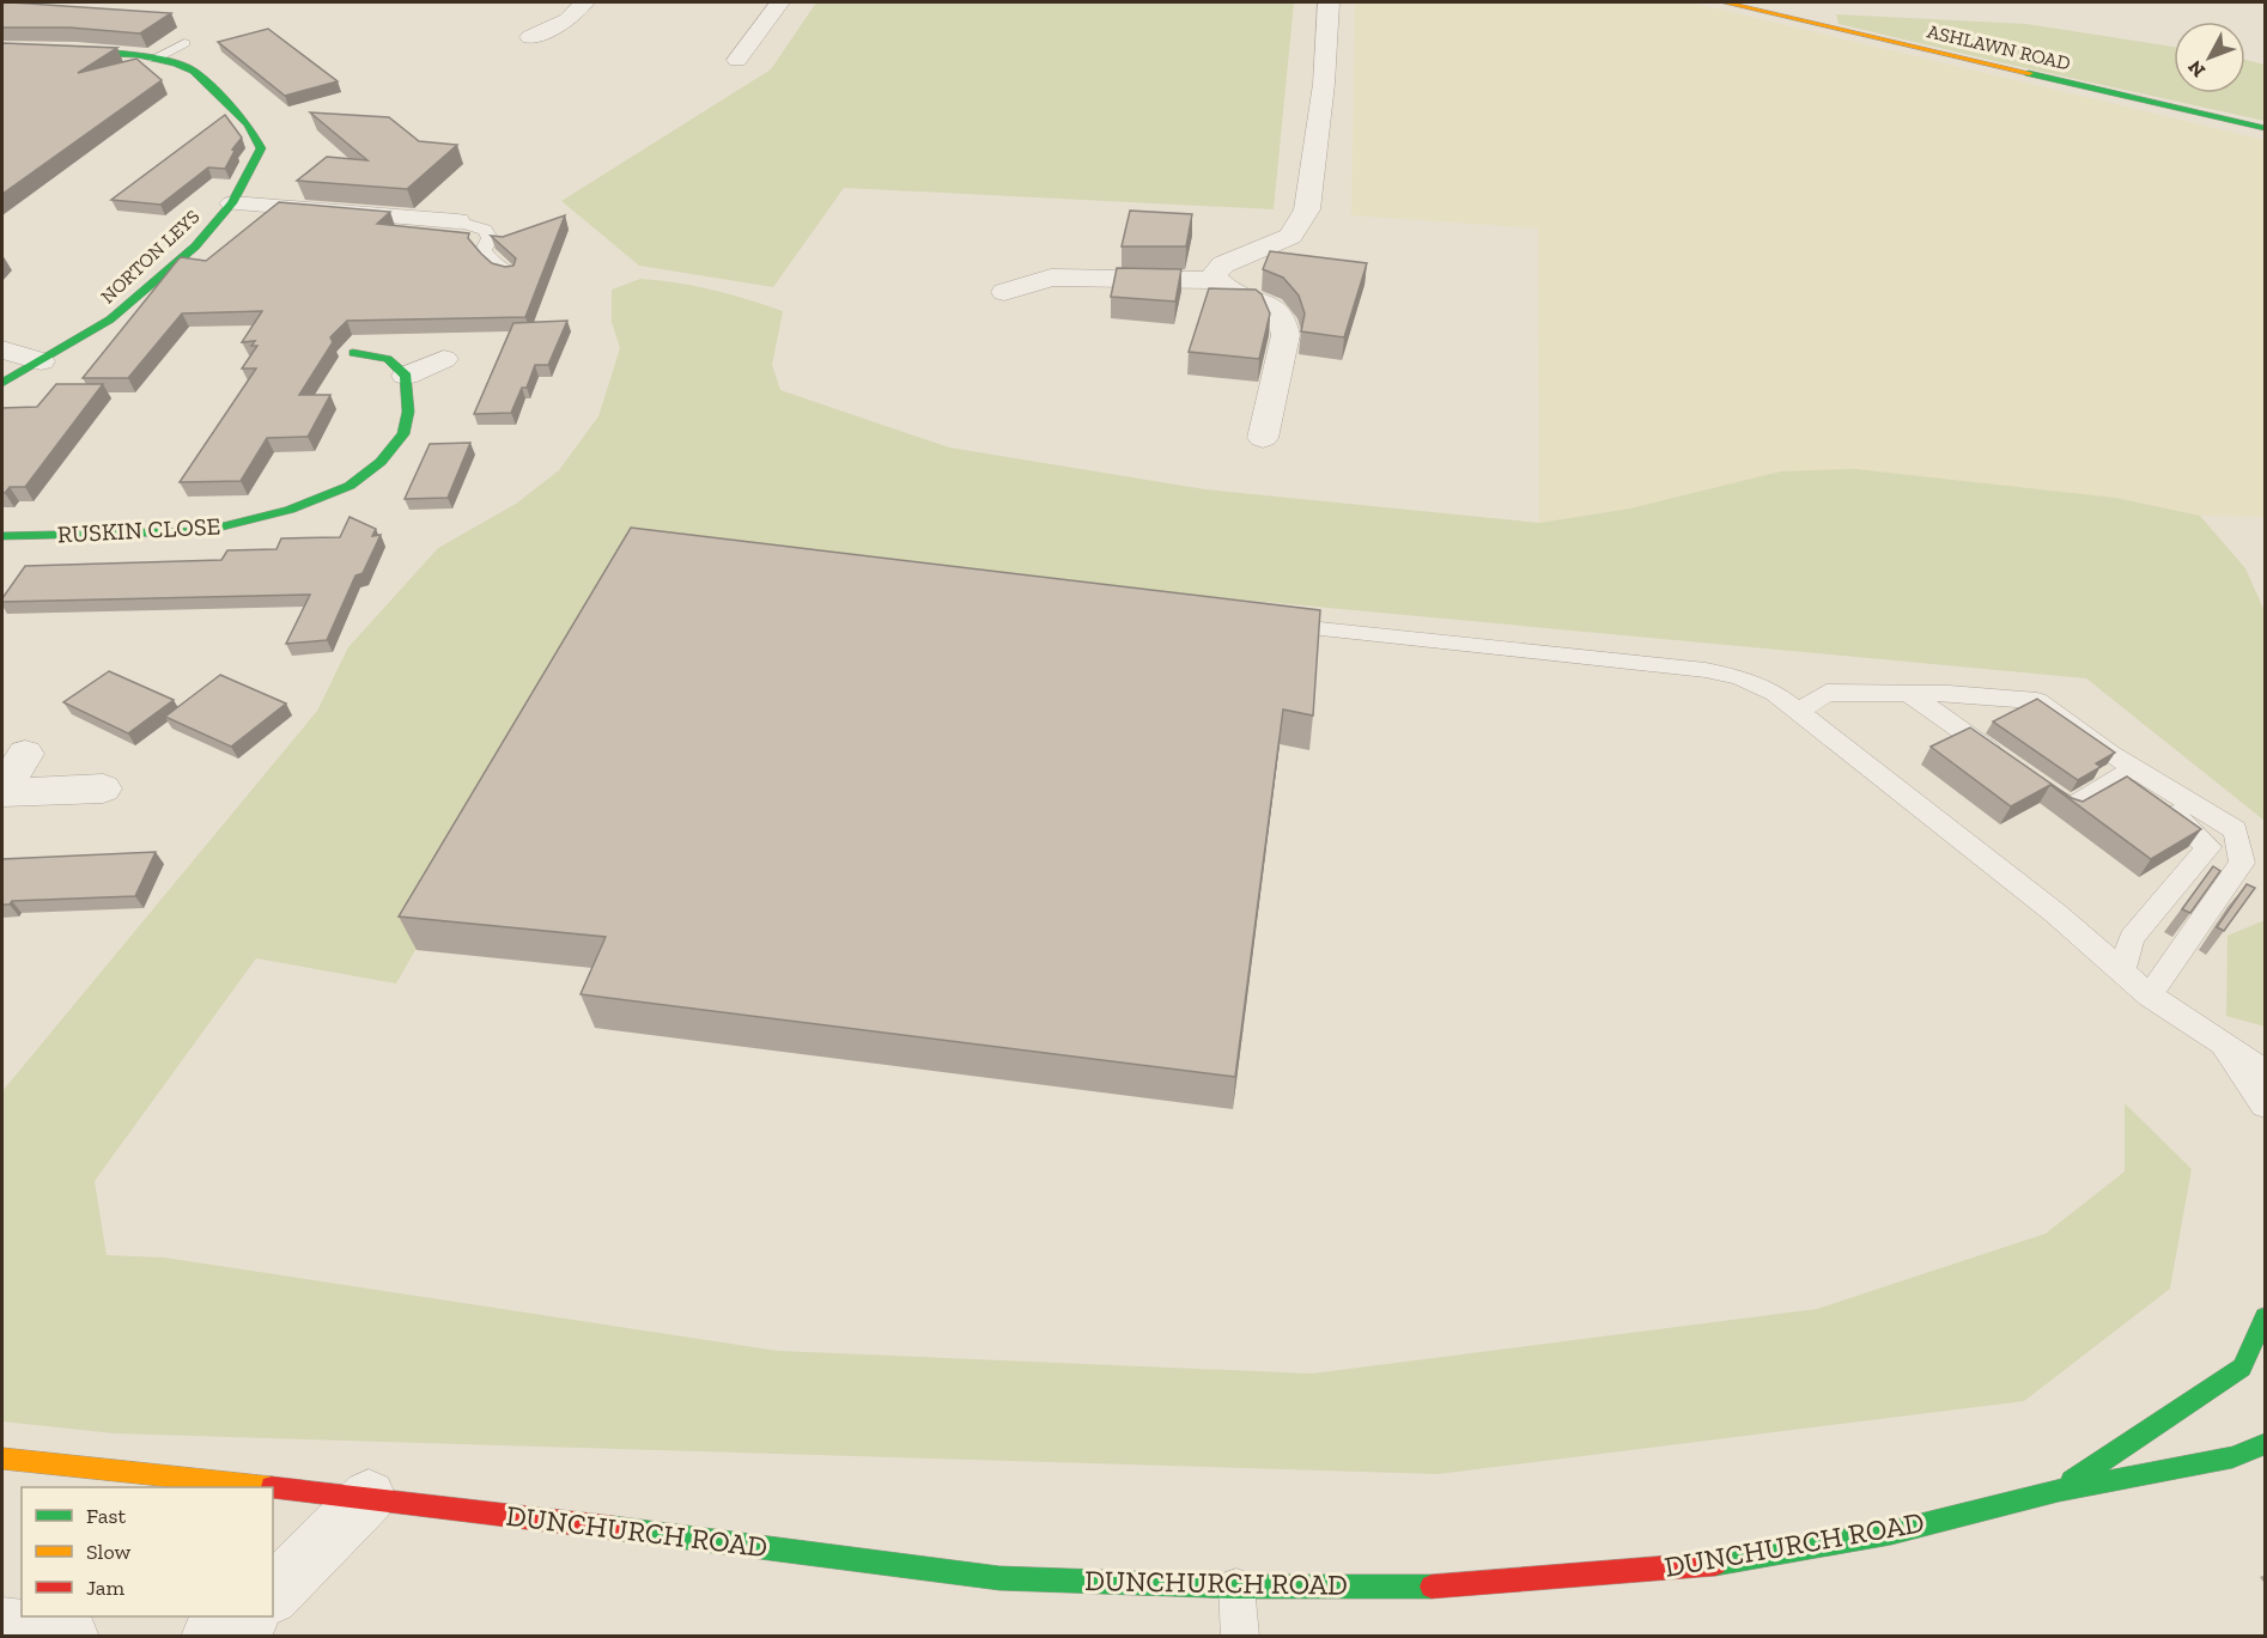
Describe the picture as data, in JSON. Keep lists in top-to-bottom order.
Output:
{
  "streets": {
    "main road": [
      "ASHLAWN ROAD",
      "NORTON LEYS",
      "RUSKIN CLOSE",
      "DUNCHURCH ROAD"
    ]
  },
  "legend": ["Fast", "Slow", "Jam"],
  "north": "bottom left"
}
